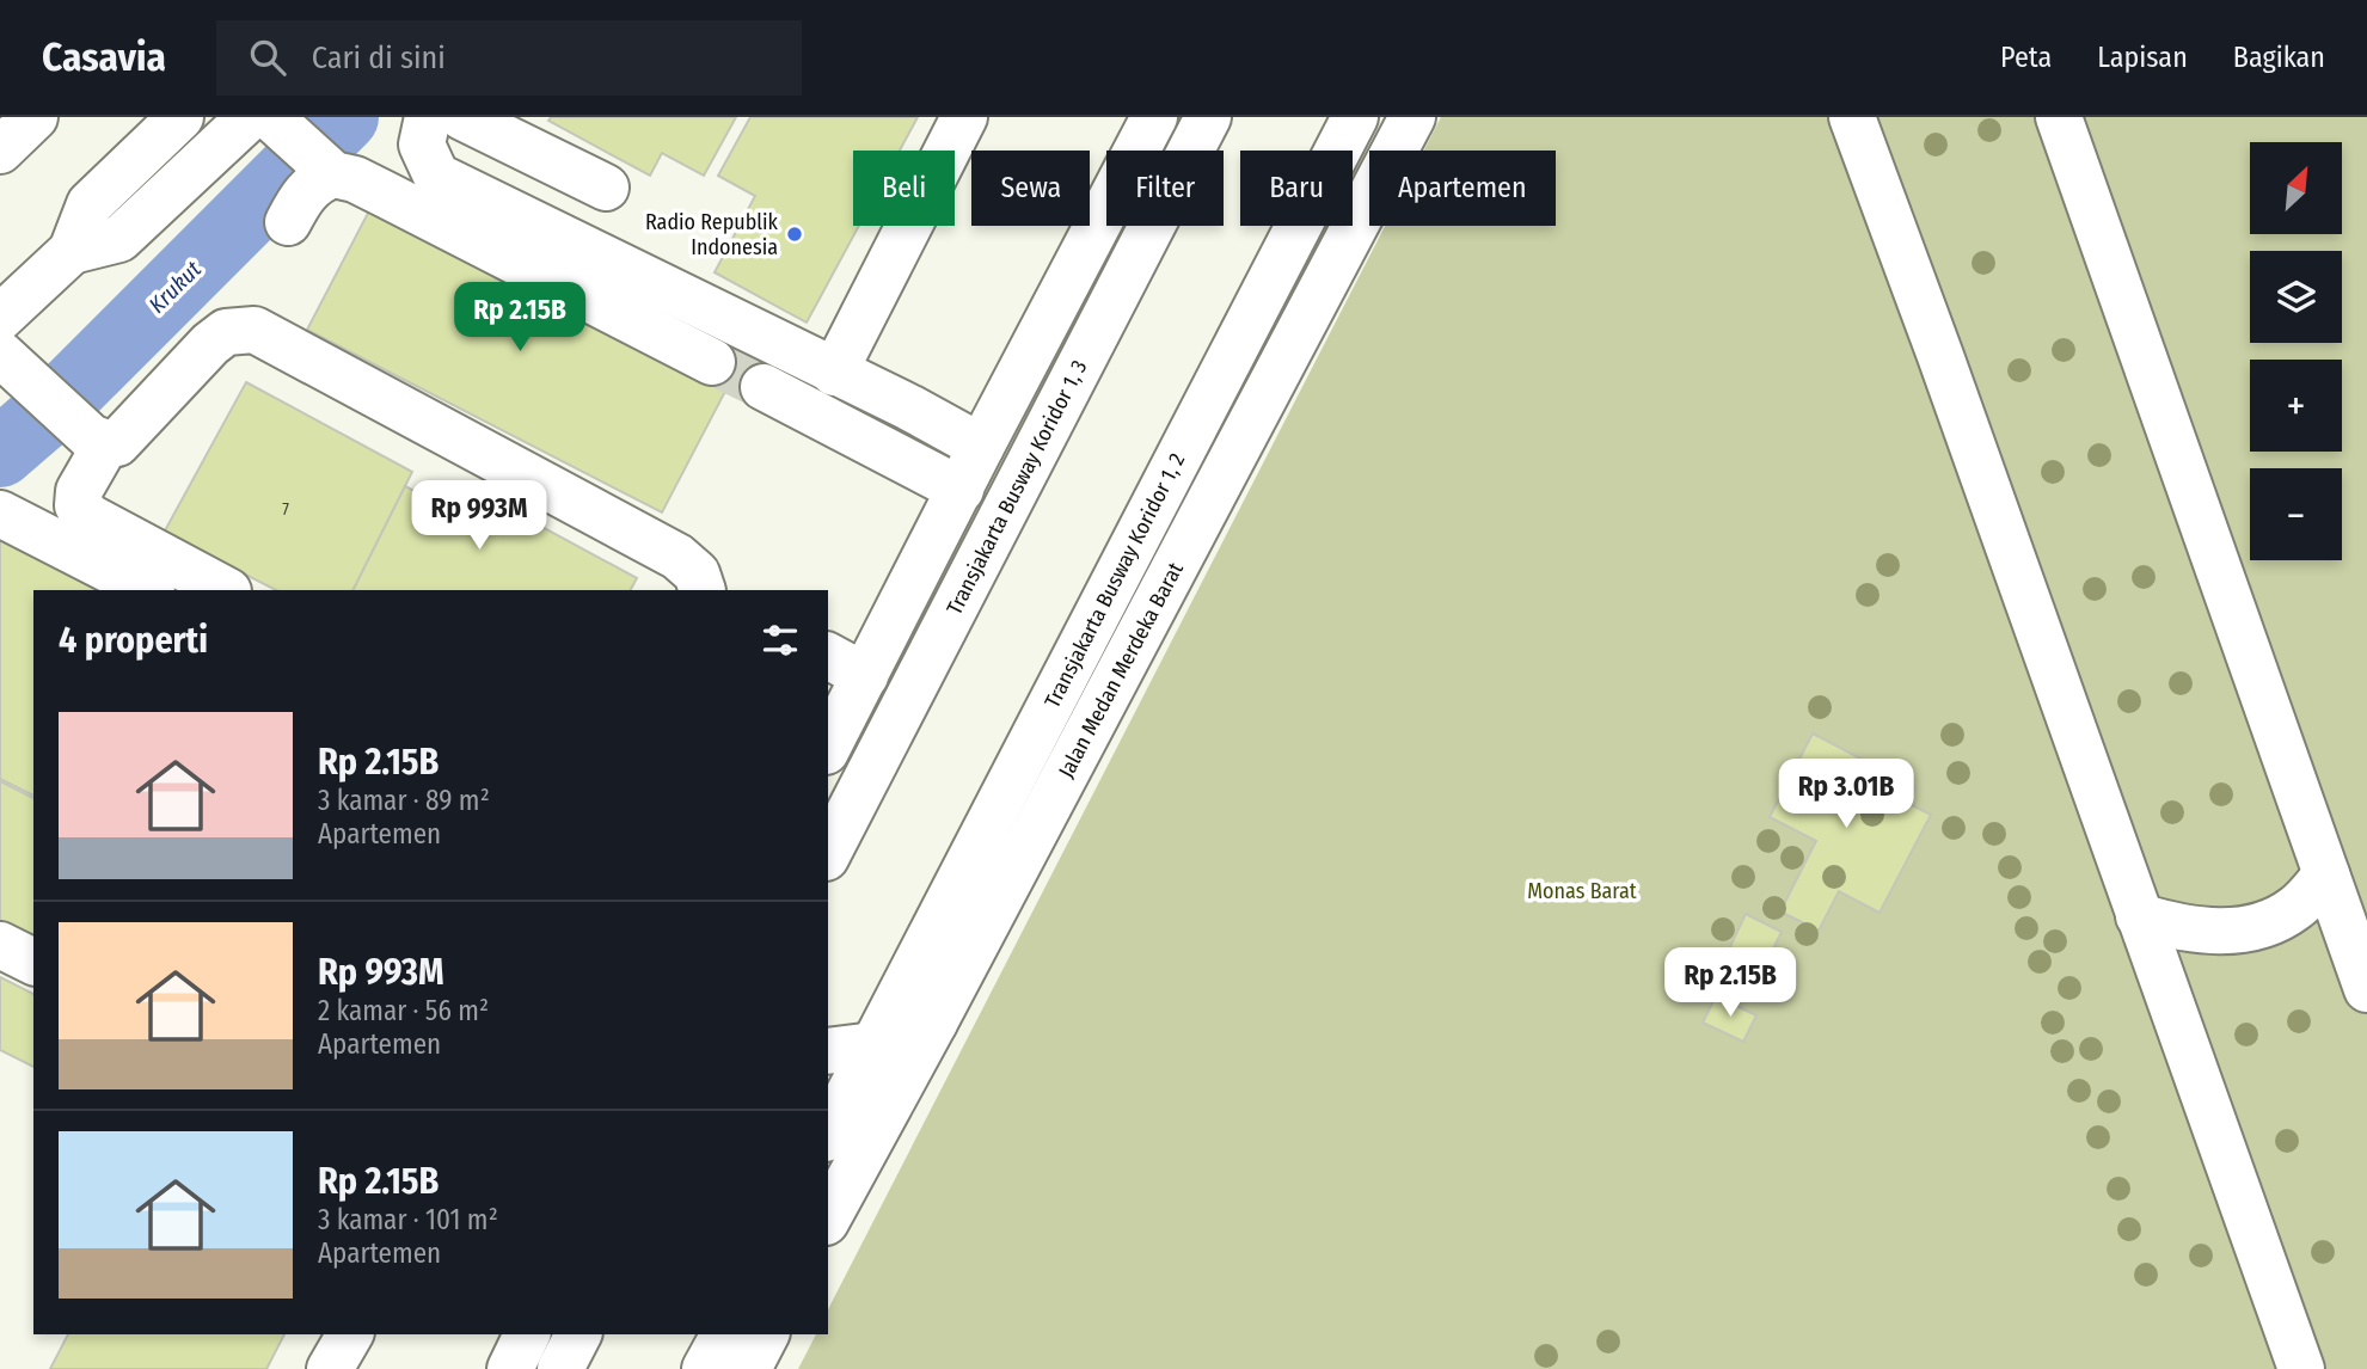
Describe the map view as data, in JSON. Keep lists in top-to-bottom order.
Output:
{
  "streets": {
    "main road": ["Transjakarta Busway Koridor 1, 3", "Transjakarta Busway Koridor 1, 2", "Jalan Medan Merdeka Barat"]
  },
  "water": ["Krukut"],
  "parks": ["Monas Barat"],
  "places": ["Radio Republik Indonesia"],
  "house_numbers": ["7"],
  "north": "top right",
  "page": {
    "header": "Casavia",
    "search": "Cari di sini",
    "nav": ["Peta", "Lapisan", "Bagikan"],
    "map_buttons": ["+", "−"],
    "chip": [
      "Beli",
      "Sewa",
      "Filter",
      "Baru",
      "Apartemen"
    ],
    "price": [
      "Rp 2.15B",
      "Rp 993M",
      "Rp 3.01B",
      "Rp 2.15B"
    ],
    "heading": "4 properti",
    "list": [
      {
        "name": "Rp 2.15B",
        "note": "3 kamar · 89 m² · Apartemen"
      },
      {
        "name": "Rp 993M",
        "note": "2 kamar · 56 m² · Apartemen"
      },
      {
        "name": "Rp 2.15B",
        "note": "3 kamar · 101 m² · Apartemen"
      }
    ]
  }
}
